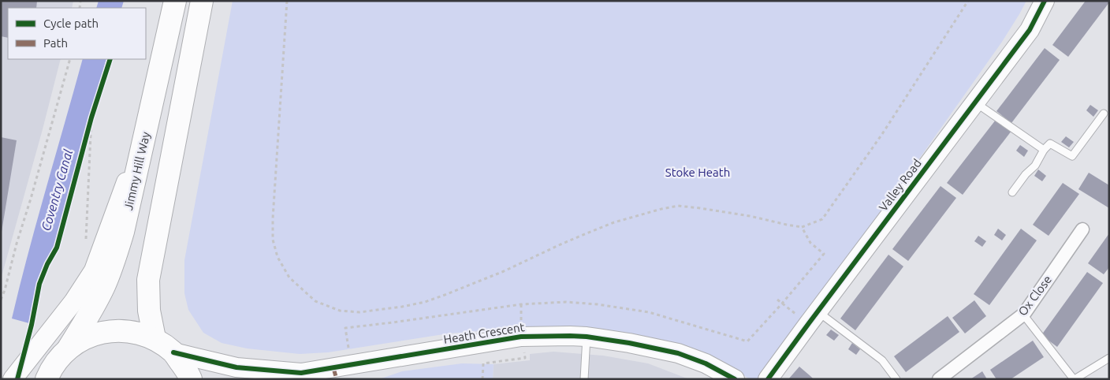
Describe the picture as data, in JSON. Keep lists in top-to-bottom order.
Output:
{
  "streets": {
    "highway": ["Jimmy Hill Way"],
    "street": ["Valley Road", "Ox Close", "Heath Crescent"]
  },
  "water": ["Coventry Canal"],
  "parks": ["Stoke Heath"],
  "legend": ["Cycle path", "Path"]
}
